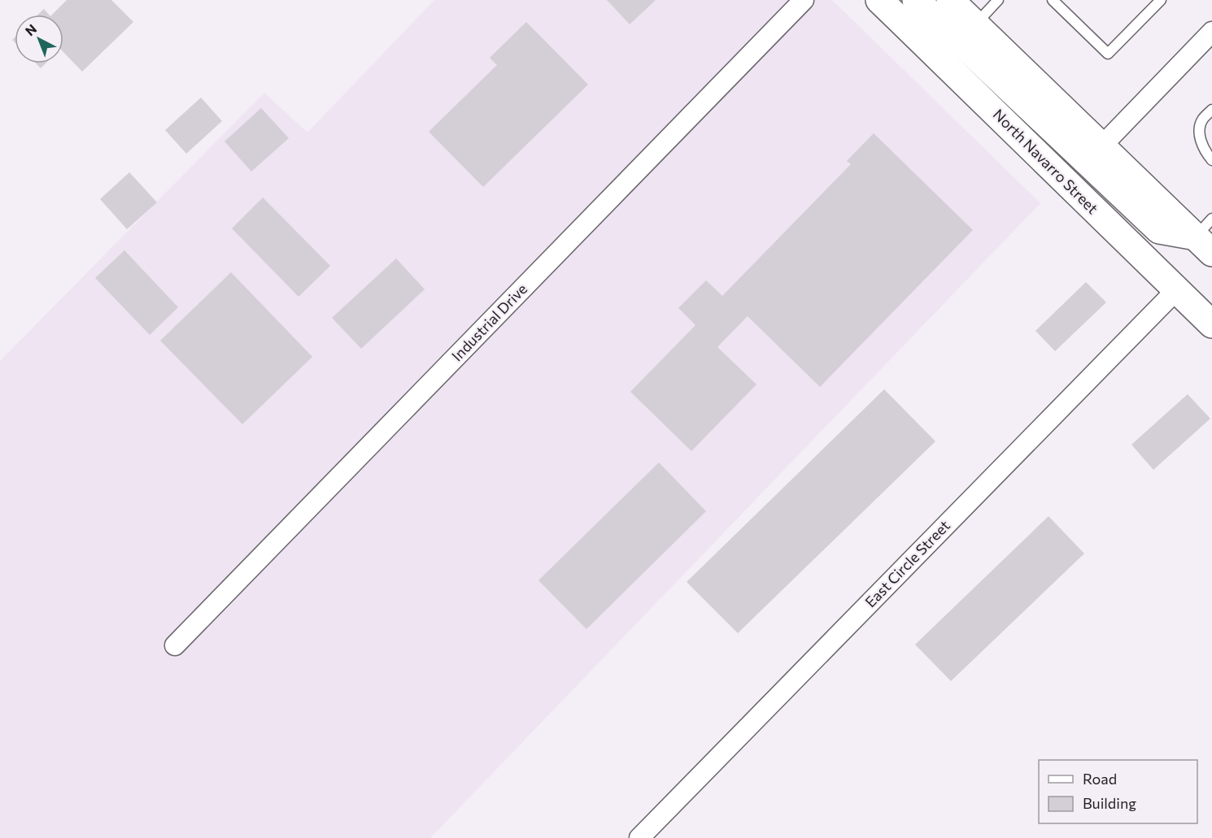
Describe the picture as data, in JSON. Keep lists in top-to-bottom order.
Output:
{
  "streets": {
    "main road": ["North Navarro Street"],
    "street": ["Industrial Drive", "East Circle Street"]
  },
  "crossings": [
    ["North Navarro Street", "East Circle Street"]
  ],
  "legend": ["Road", "Building"],
  "north": "top left"
}
